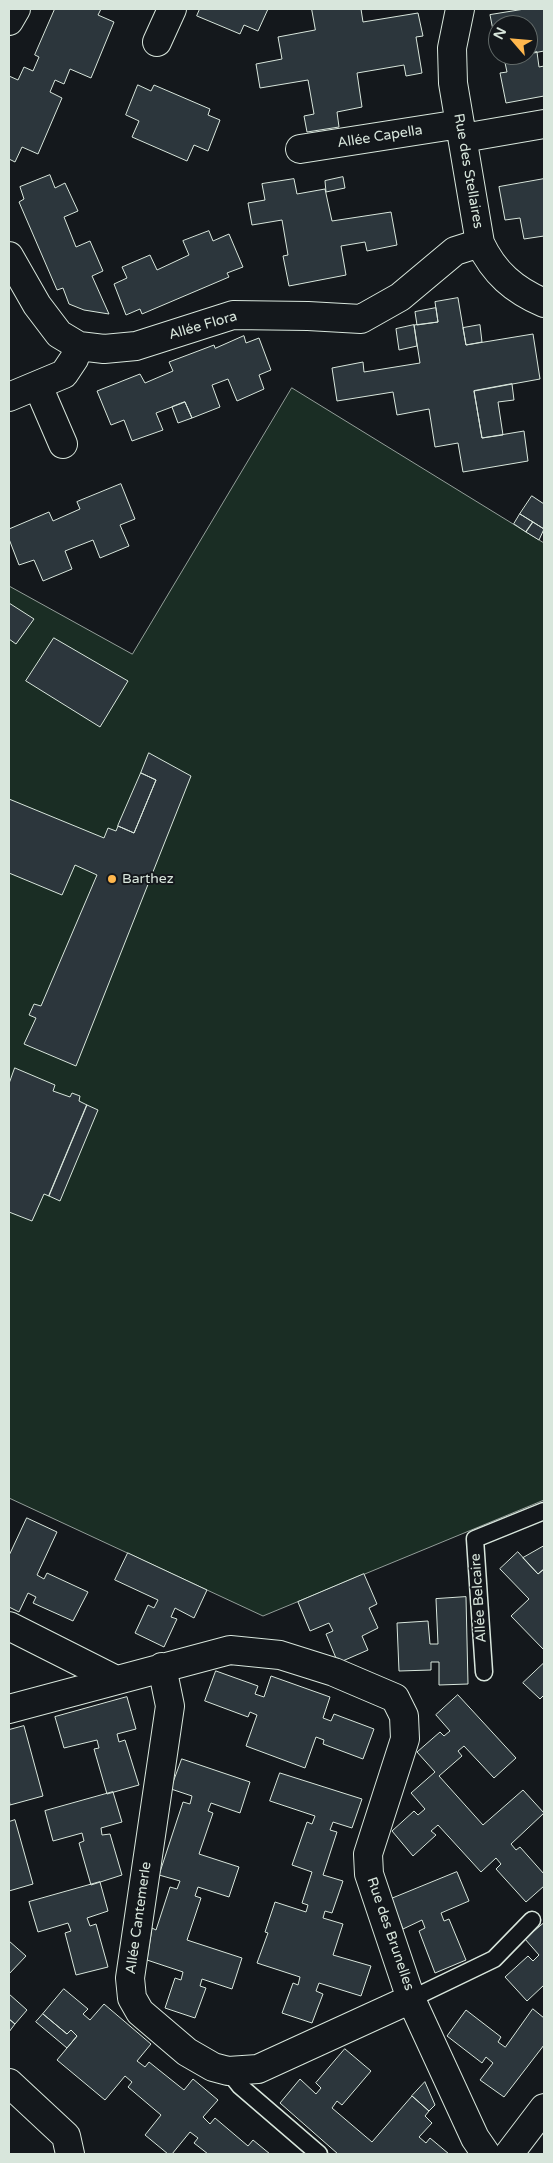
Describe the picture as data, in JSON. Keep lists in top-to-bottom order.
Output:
{
  "streets": {
    "street": [
      "Allée Capella",
      "Rue des Stellaires",
      "Allée Flora",
      "Allée Cantemerle",
      "Rue des Brunelles"
    ],
    "lane": ["Allée Belcaire"]
  },
  "crossings": [
    ["Allée Capella", "Rue des Stellaires"],
    ["Rue des Stellaires", "Allée Flora"],
    ["Allée Cantemerle", "Rue des Brunelles"]
  ],
  "places": ["Barthez"],
  "north": "top left"
}
